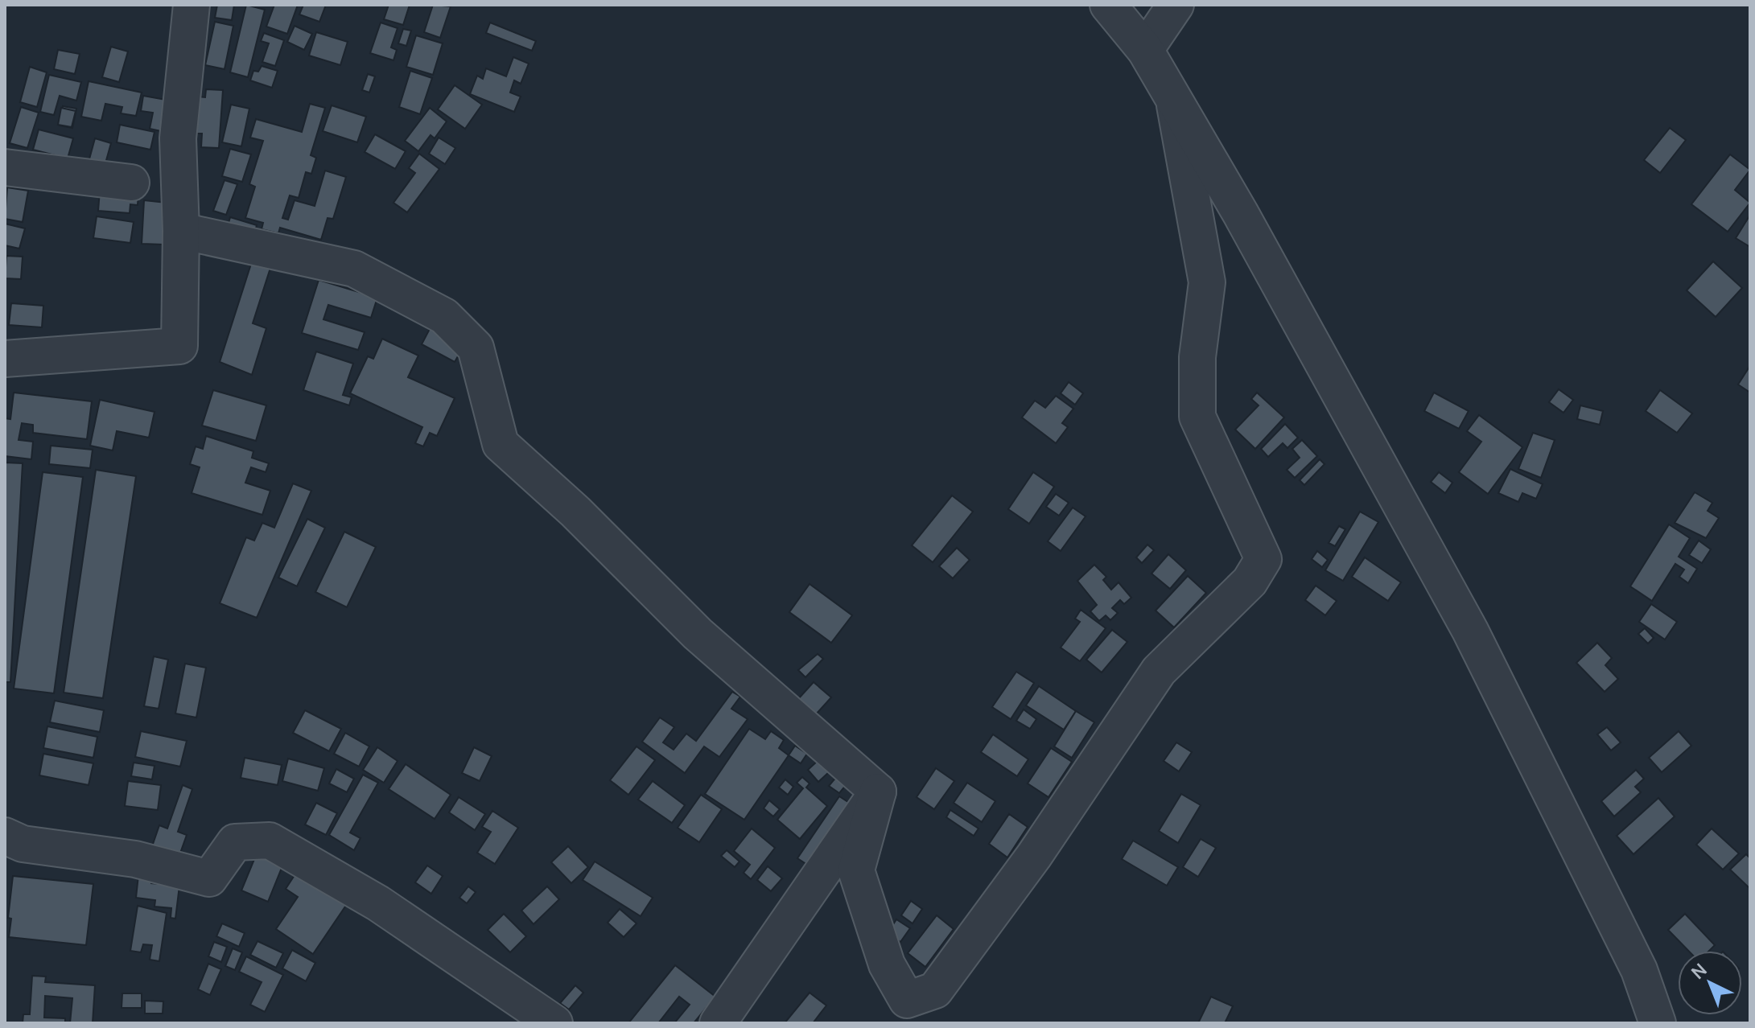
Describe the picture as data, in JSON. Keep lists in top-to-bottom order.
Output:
{
  "north": "top left"
}
